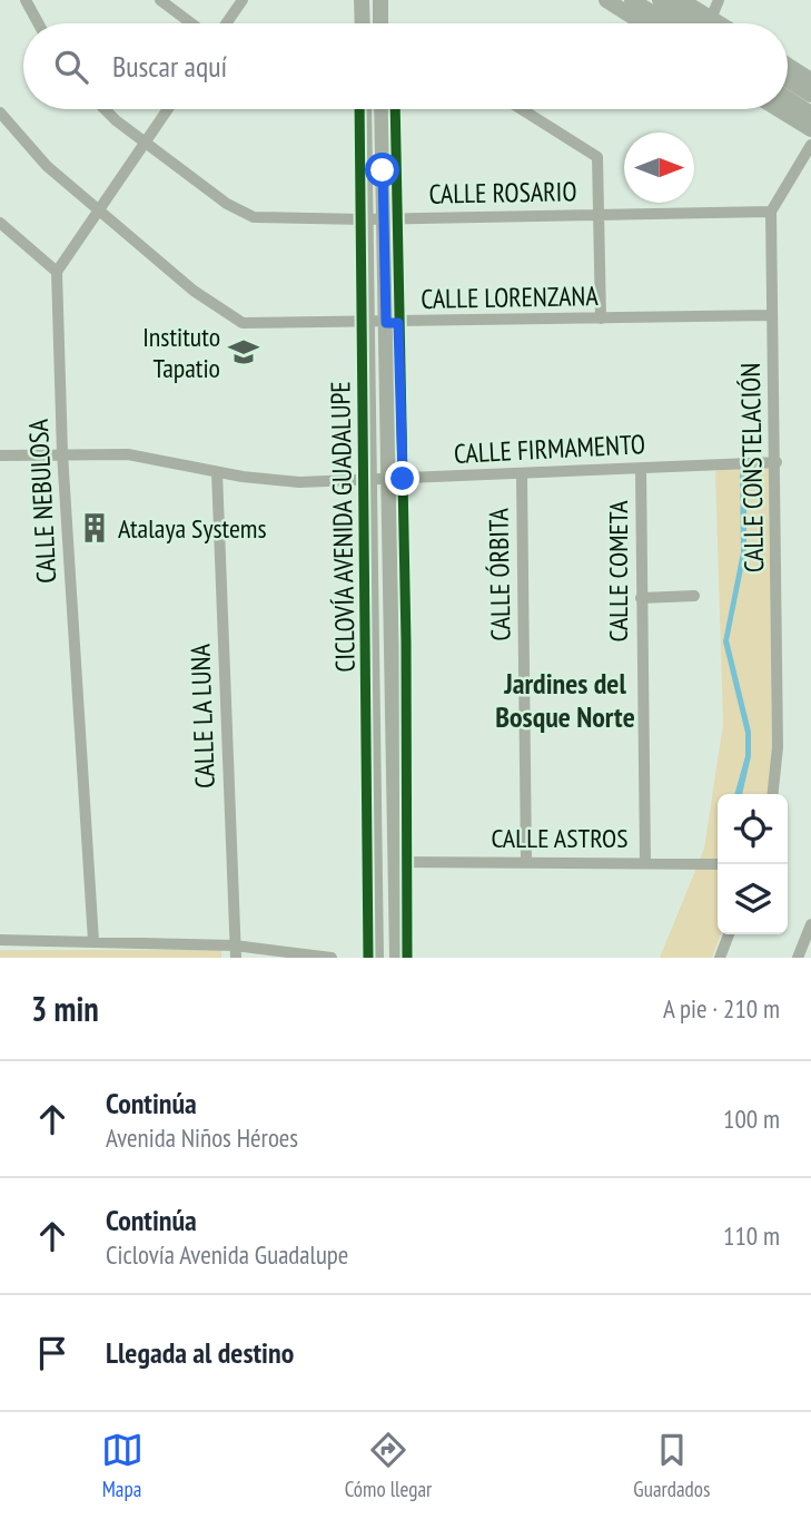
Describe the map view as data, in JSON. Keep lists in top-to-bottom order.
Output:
{
  "streets": {
    "street": [
      "CALLE ROSARIO",
      "CALLE LORENZANA",
      "CALLE FIRMAMENTO",
      "CALLE CONSTELACIÓN",
      "CALLE NEBULOSA",
      "CALLE COMETA",
      "CALLE ÓRBITA",
      "CALLE LA LUNA",
      "CALLE ASTROS"
    ],
    "cycle path": ["CICLOVÍA AVENIDA GUADALUPE"]
  },
  "crossings": [
    ["CALLE ROSARIO", "CALLE CONSTELACIÓN"],
    ["CALLE LORENZANA", "CALLE CONSTELACIÓN"],
    ["CALLE FIRMAMENTO", "CALLE CONSTELACIÓN"],
    ["CALLE FIRMAMENTO", "CALLE NEBULOSA"],
    ["CALLE FIRMAMENTO", "CALLE COMETA"],
    ["CALLE FIRMAMENTO", "CALLE ÓRBITA"],
    ["CALLE FIRMAMENTO", "CALLE LA LUNA"],
    ["CALLE COMETA", "CALLE ASTROS"],
    ["CALLE ÓRBITA", "CALLE ASTROS"]
  ],
  "districts": ["Jardines del Bosque Norte"],
  "places": {
    "school or university": ["Instituto Tapatio"],
    "building": ["Atalaya Systems"]
  },
  "north": "right",
  "page": {
    "search": "Buscar aquí",
    "heading": ["3 min", "A pie · 210 m"],
    "list": [
      ["Continúa", "Avenida Niños Héroes", "100 m"],
      ["Continúa", "Ciclovía Avenida Guadalupe", "110 m"],
      "Llegada al destino"
    ],
    "nav": ["Mapa", "Cómo llegar", "Guardados"]
  }
}
